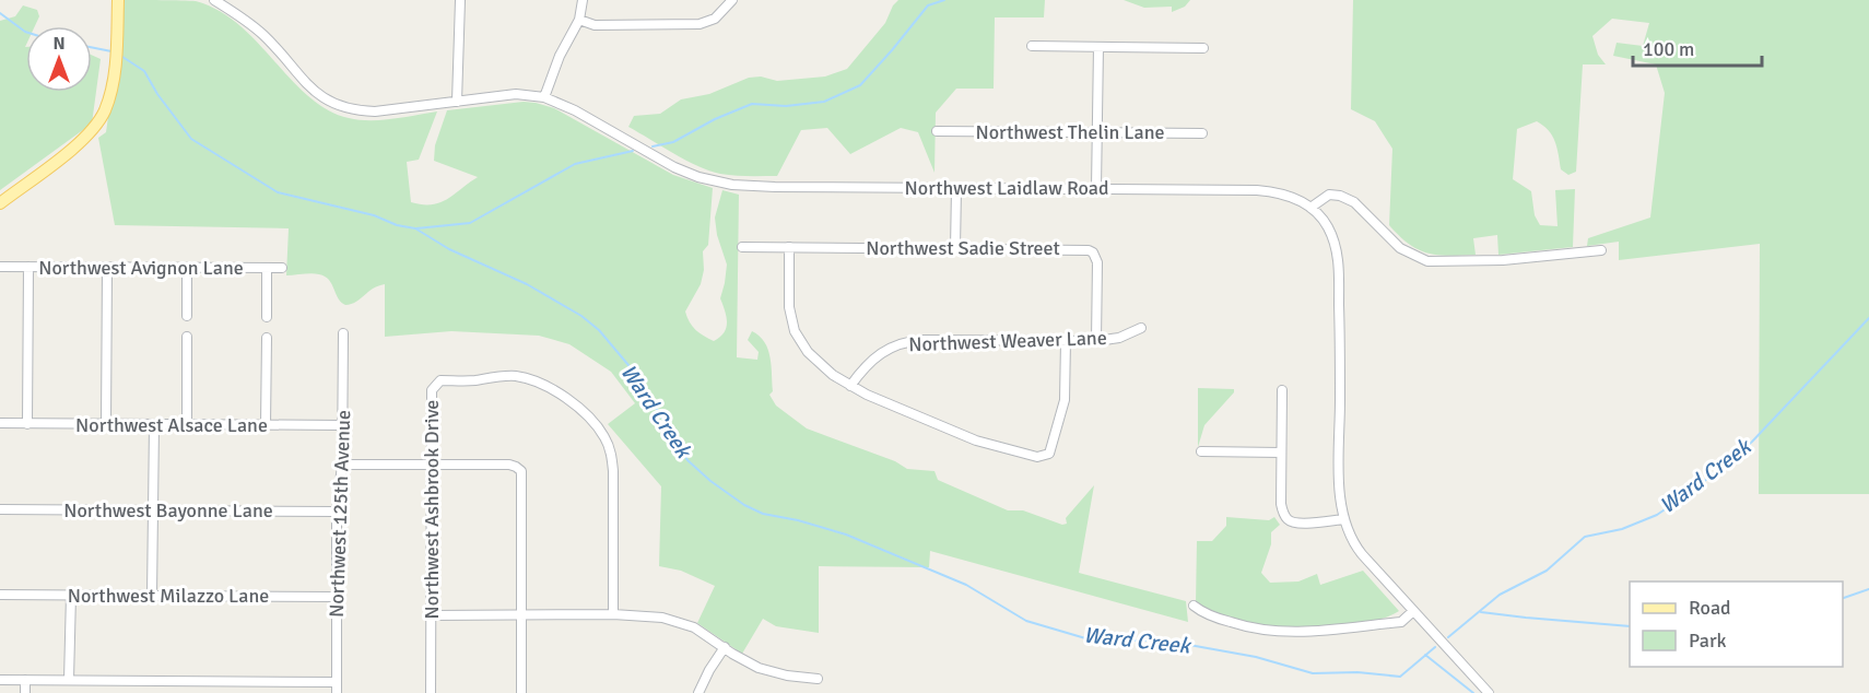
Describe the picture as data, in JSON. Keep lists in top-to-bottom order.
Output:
{
  "streets": {
    "street": [
      "Northwest Thelin Lane",
      "Northwest Laidlaw Road",
      "Northwest Sadie Street",
      "Northwest Avignon Lane",
      "Northwest Weaver Lane",
      "Northwest Alsace Lane",
      "Northwest Ashbrook Drive",
      "Northwest Bayonne Lane",
      "Northwest 125th Avenue",
      "Northwest Milazzo Lane"
    ]
  },
  "crossings": [
    ["Northwest Sadie Street", "Northwest Weaver Lane"],
    ["Northwest Alsace Lane", "Northwest 125th Avenue"],
    ["Northwest Bayonne Lane", "Northwest 125th Avenue"],
    ["Northwest 125th Avenue", "Northwest Milazzo Lane"]
  ],
  "water": ["Ward Creek"],
  "legend": ["Road", "Park"],
  "scale_bar": "100 m",
  "north": "top"
}
